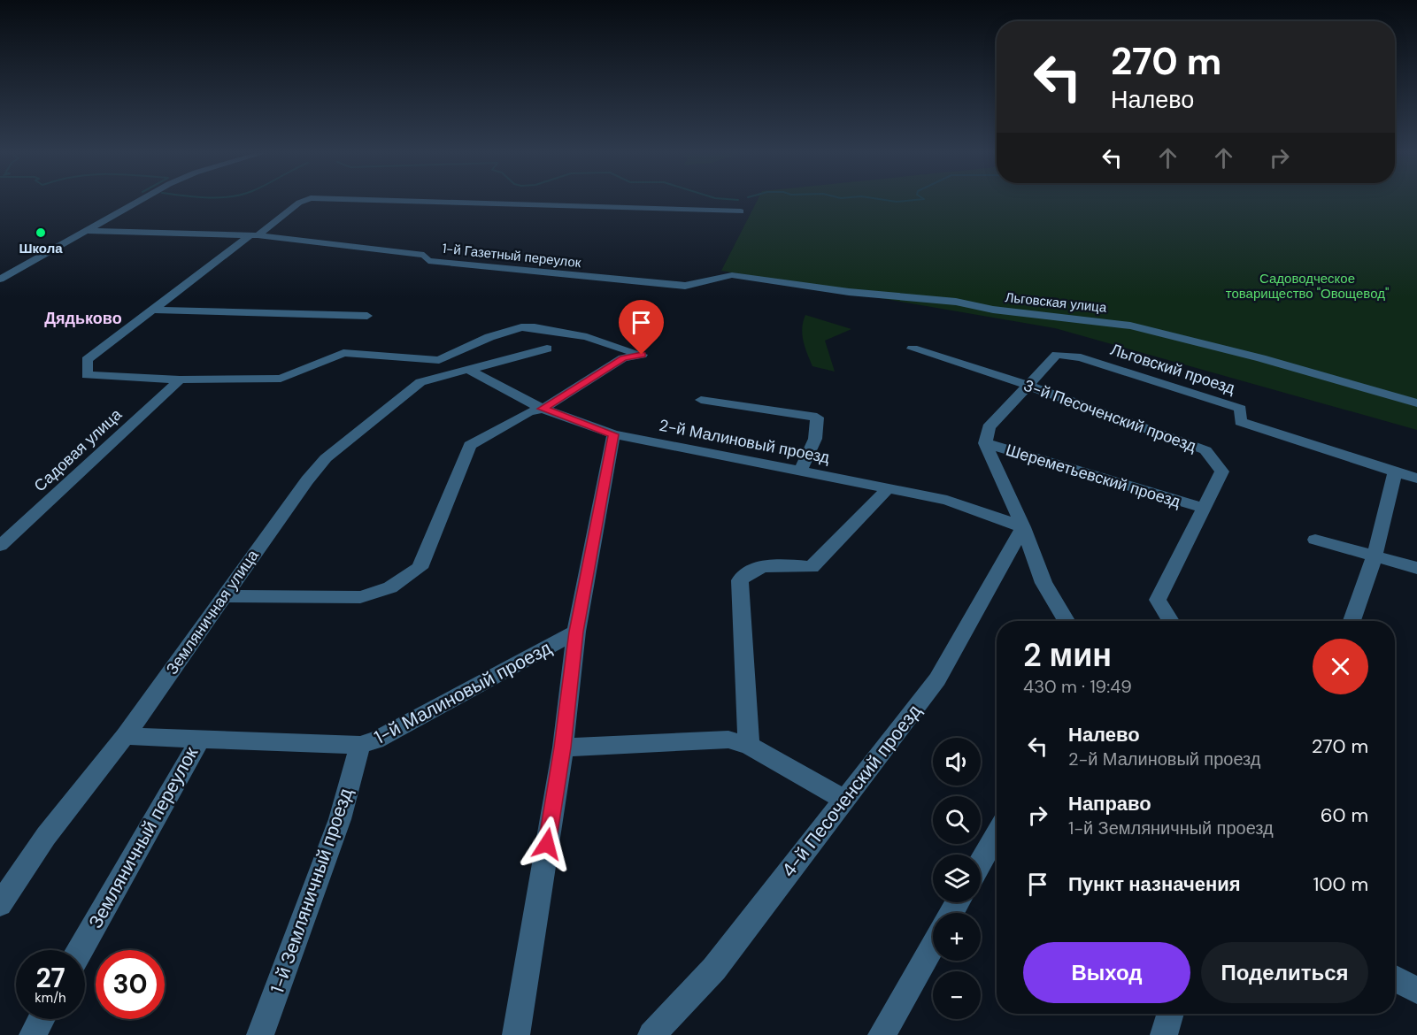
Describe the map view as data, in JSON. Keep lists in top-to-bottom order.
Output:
{
  "streets": {
    "street": [
      "1-й Газетный переулок",
      "Льговская улица",
      "Льговский проезд",
      "3-й Песоченский проезд",
      "2-й Малиновый проезд",
      "Садовая улица",
      "Шереметьевский проезд",
      "Земляничная улица",
      "1-й Малиновый проезд",
      "4-й Песоченский проезд",
      "Земляничный переулок",
      "1-й Земляничный проезд"
    ]
  },
  "crossings": [
    ["1-й Газетный переулок", "Льговская улица"],
    ["Льговский проезд", "3-й Песоченский проезд"],
    ["3-й Песоченский проезд", "Шереметьевский проезд"],
    ["2-й Малиновый проезд", "Земляничная улица"],
    ["2-й Малиновый проезд", "4-й Песоченский проезд"],
    ["Земляничная улица", "1-й Малиновый проезд"],
    ["1-й Малиновый проезд", "Земляничный переулок"],
    ["1-й Малиновый проезд", "1-й Земляничный проезд"]
  ],
  "districts": ["Дядьково"],
  "parks": ["Садоводческое товарищество \"Овощевод\""],
  "places": ["Школа"],
  "page": {
    "turn": ["270 m", "Налево"],
    "heading": ["2 мин", "430 m · 19:49"],
    "list": [
      {
        "name": "Налево",
        "note": "2-й Малиновый проезд",
        "value": "270 m"
      },
      {
        "name": "Направо",
        "note": "1-й Земляничный проезд",
        "value": "60 m"
      },
      {
        "name": "Пункт назначения",
        "value": "100 m"
      }
    ],
    "map_buttons": ["+", "−"],
    "buttons": ["Выход", "Поделиться"],
    "speed": "27 km/h",
    "limit": "30"
  }
}
